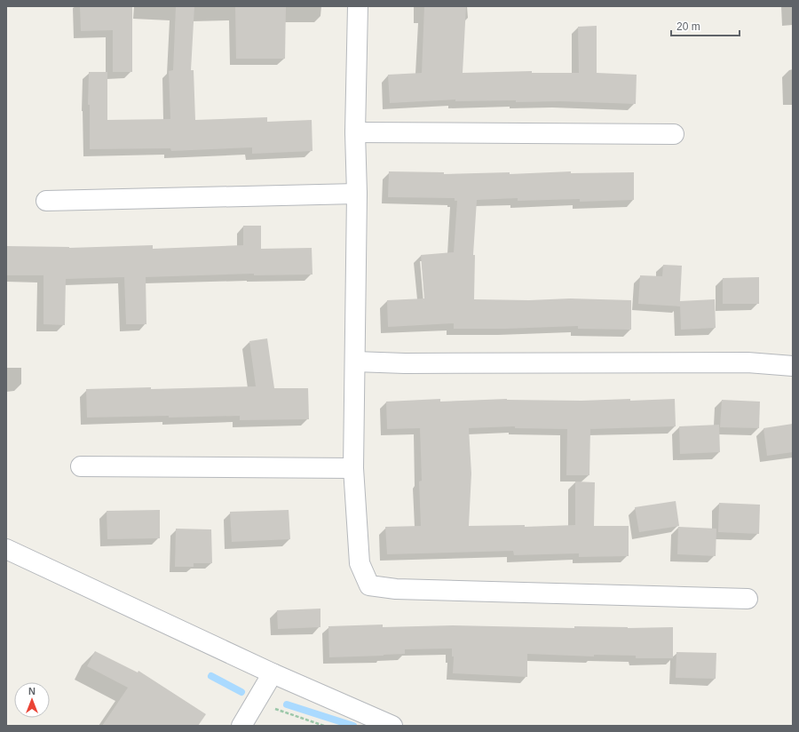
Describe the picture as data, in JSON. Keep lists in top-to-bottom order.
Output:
{
  "scale_bar": "20 m",
  "north": "top"
}
